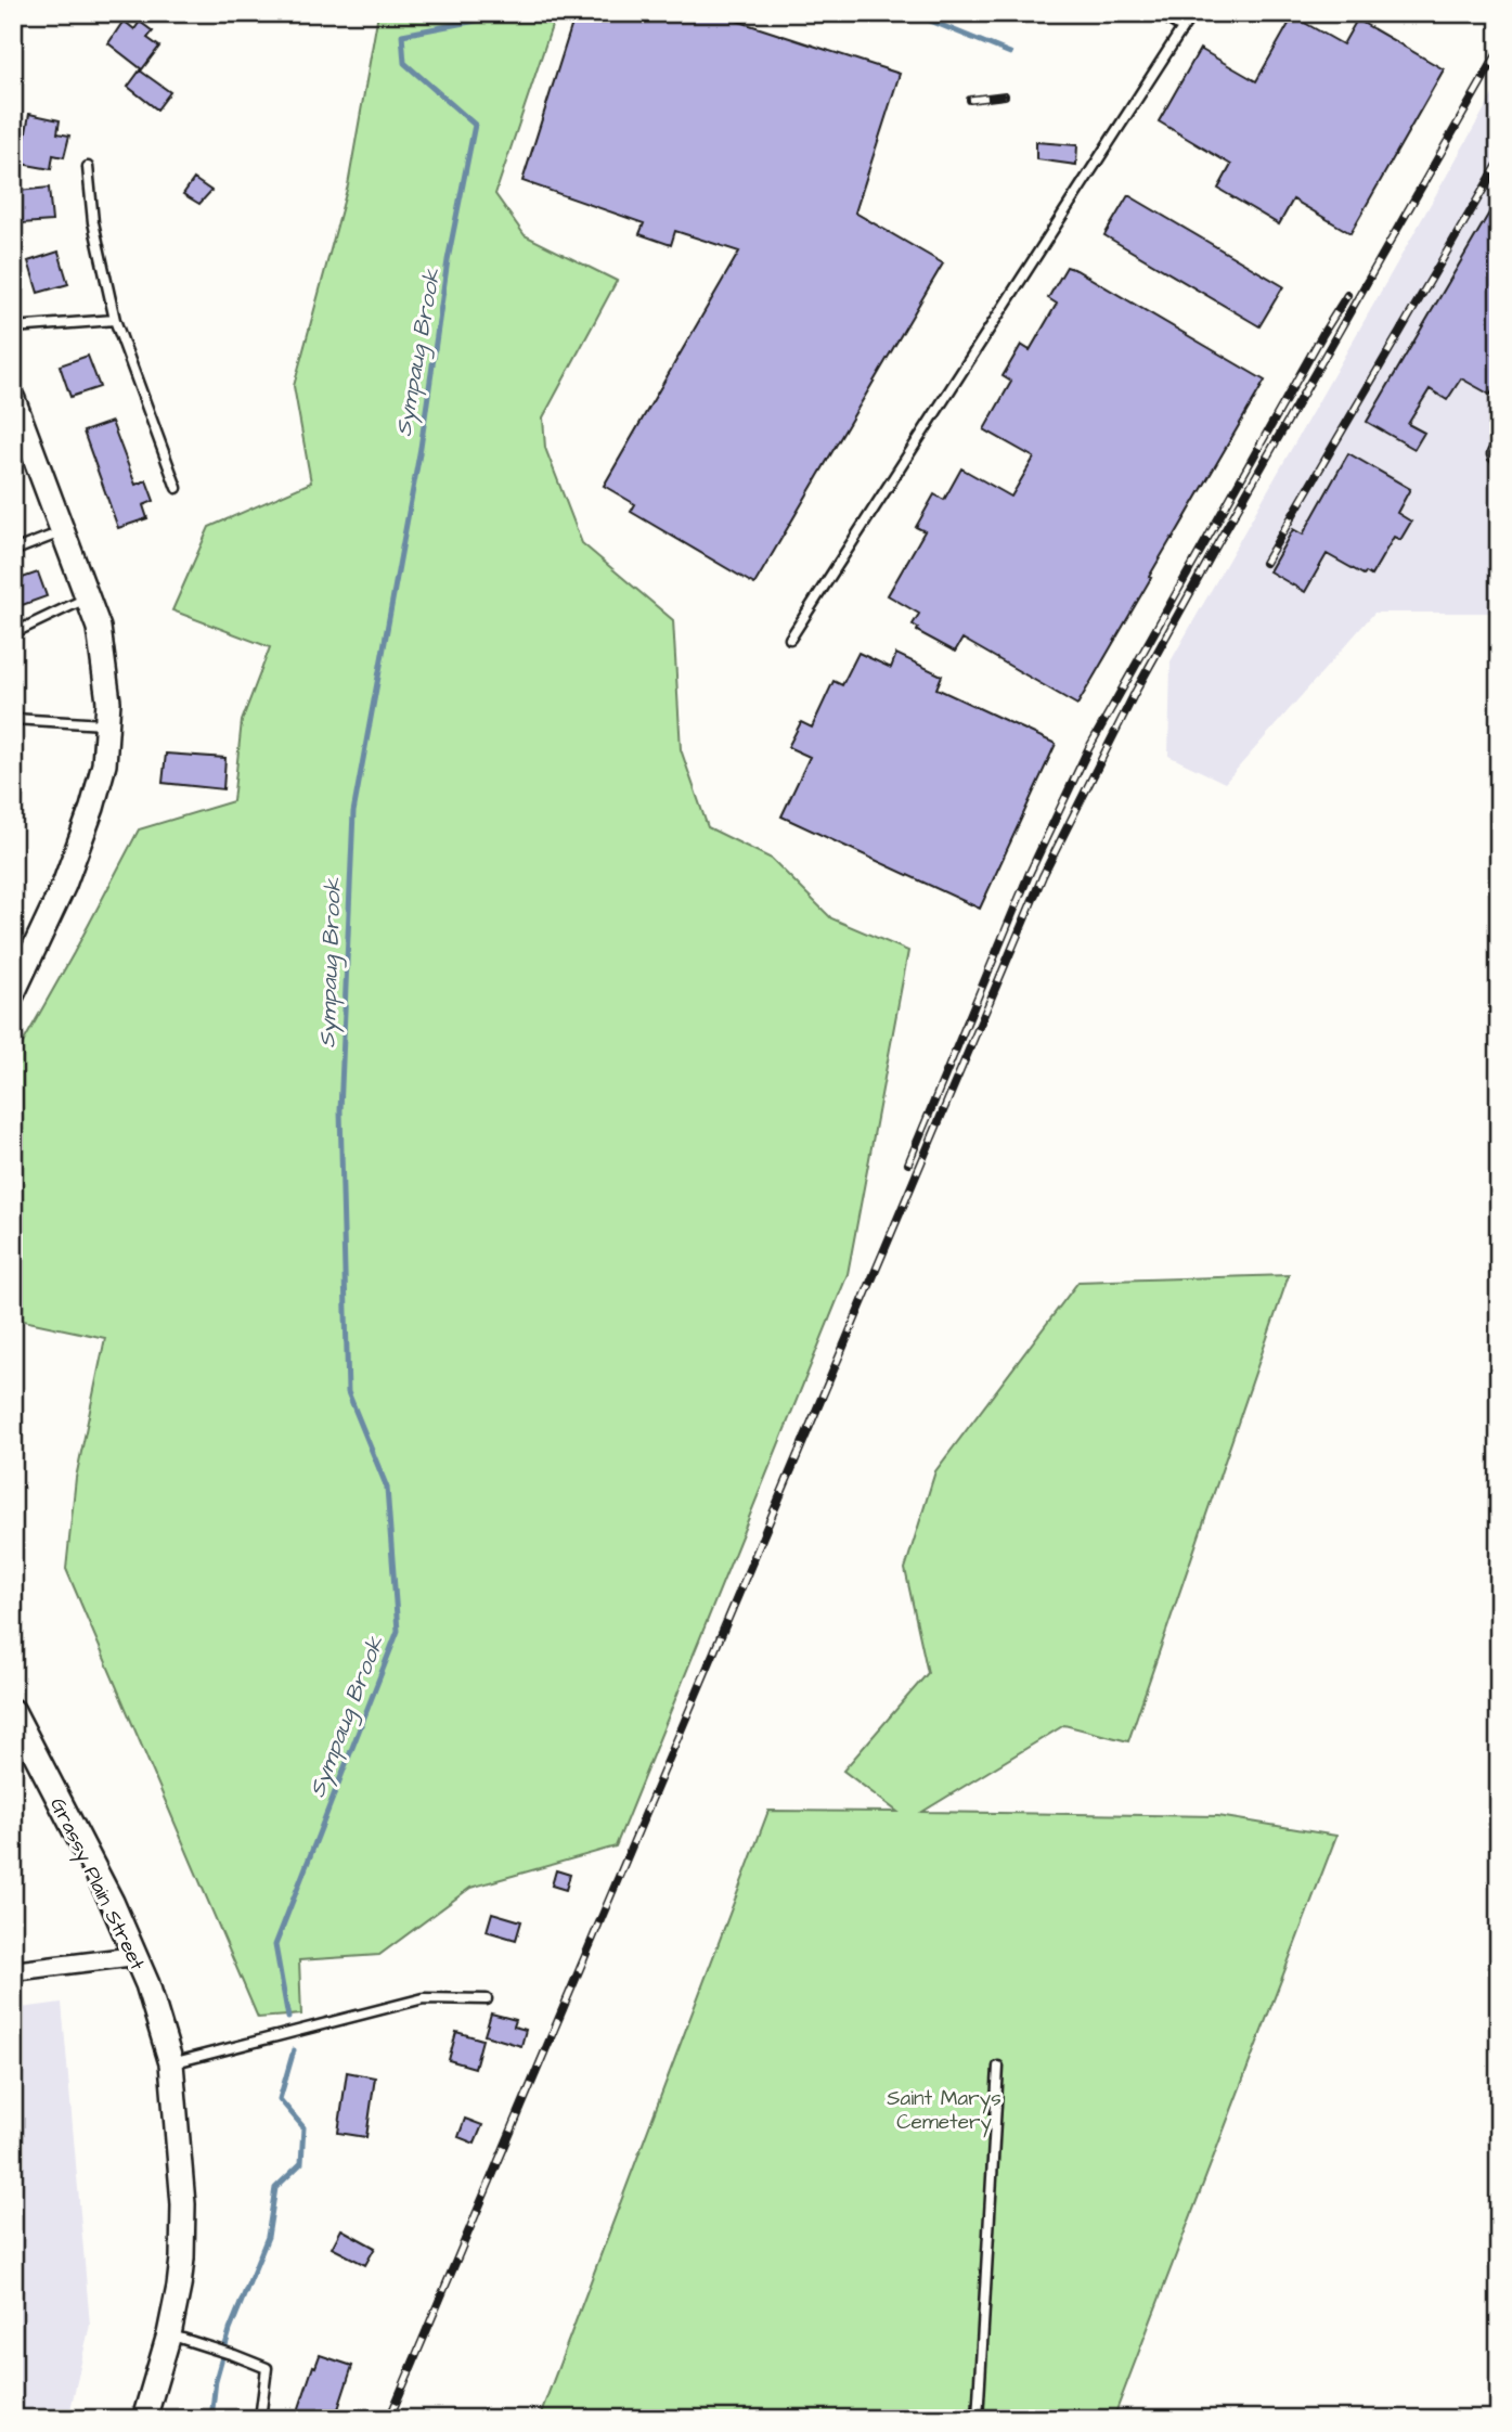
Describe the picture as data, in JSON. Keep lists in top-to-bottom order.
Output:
{
  "streets": {
    "main road": ["Grassy Plain Street"]
  },
  "water": ["Sympaug Brook"],
  "parks": ["Saint Marys Cemetery"]
}
